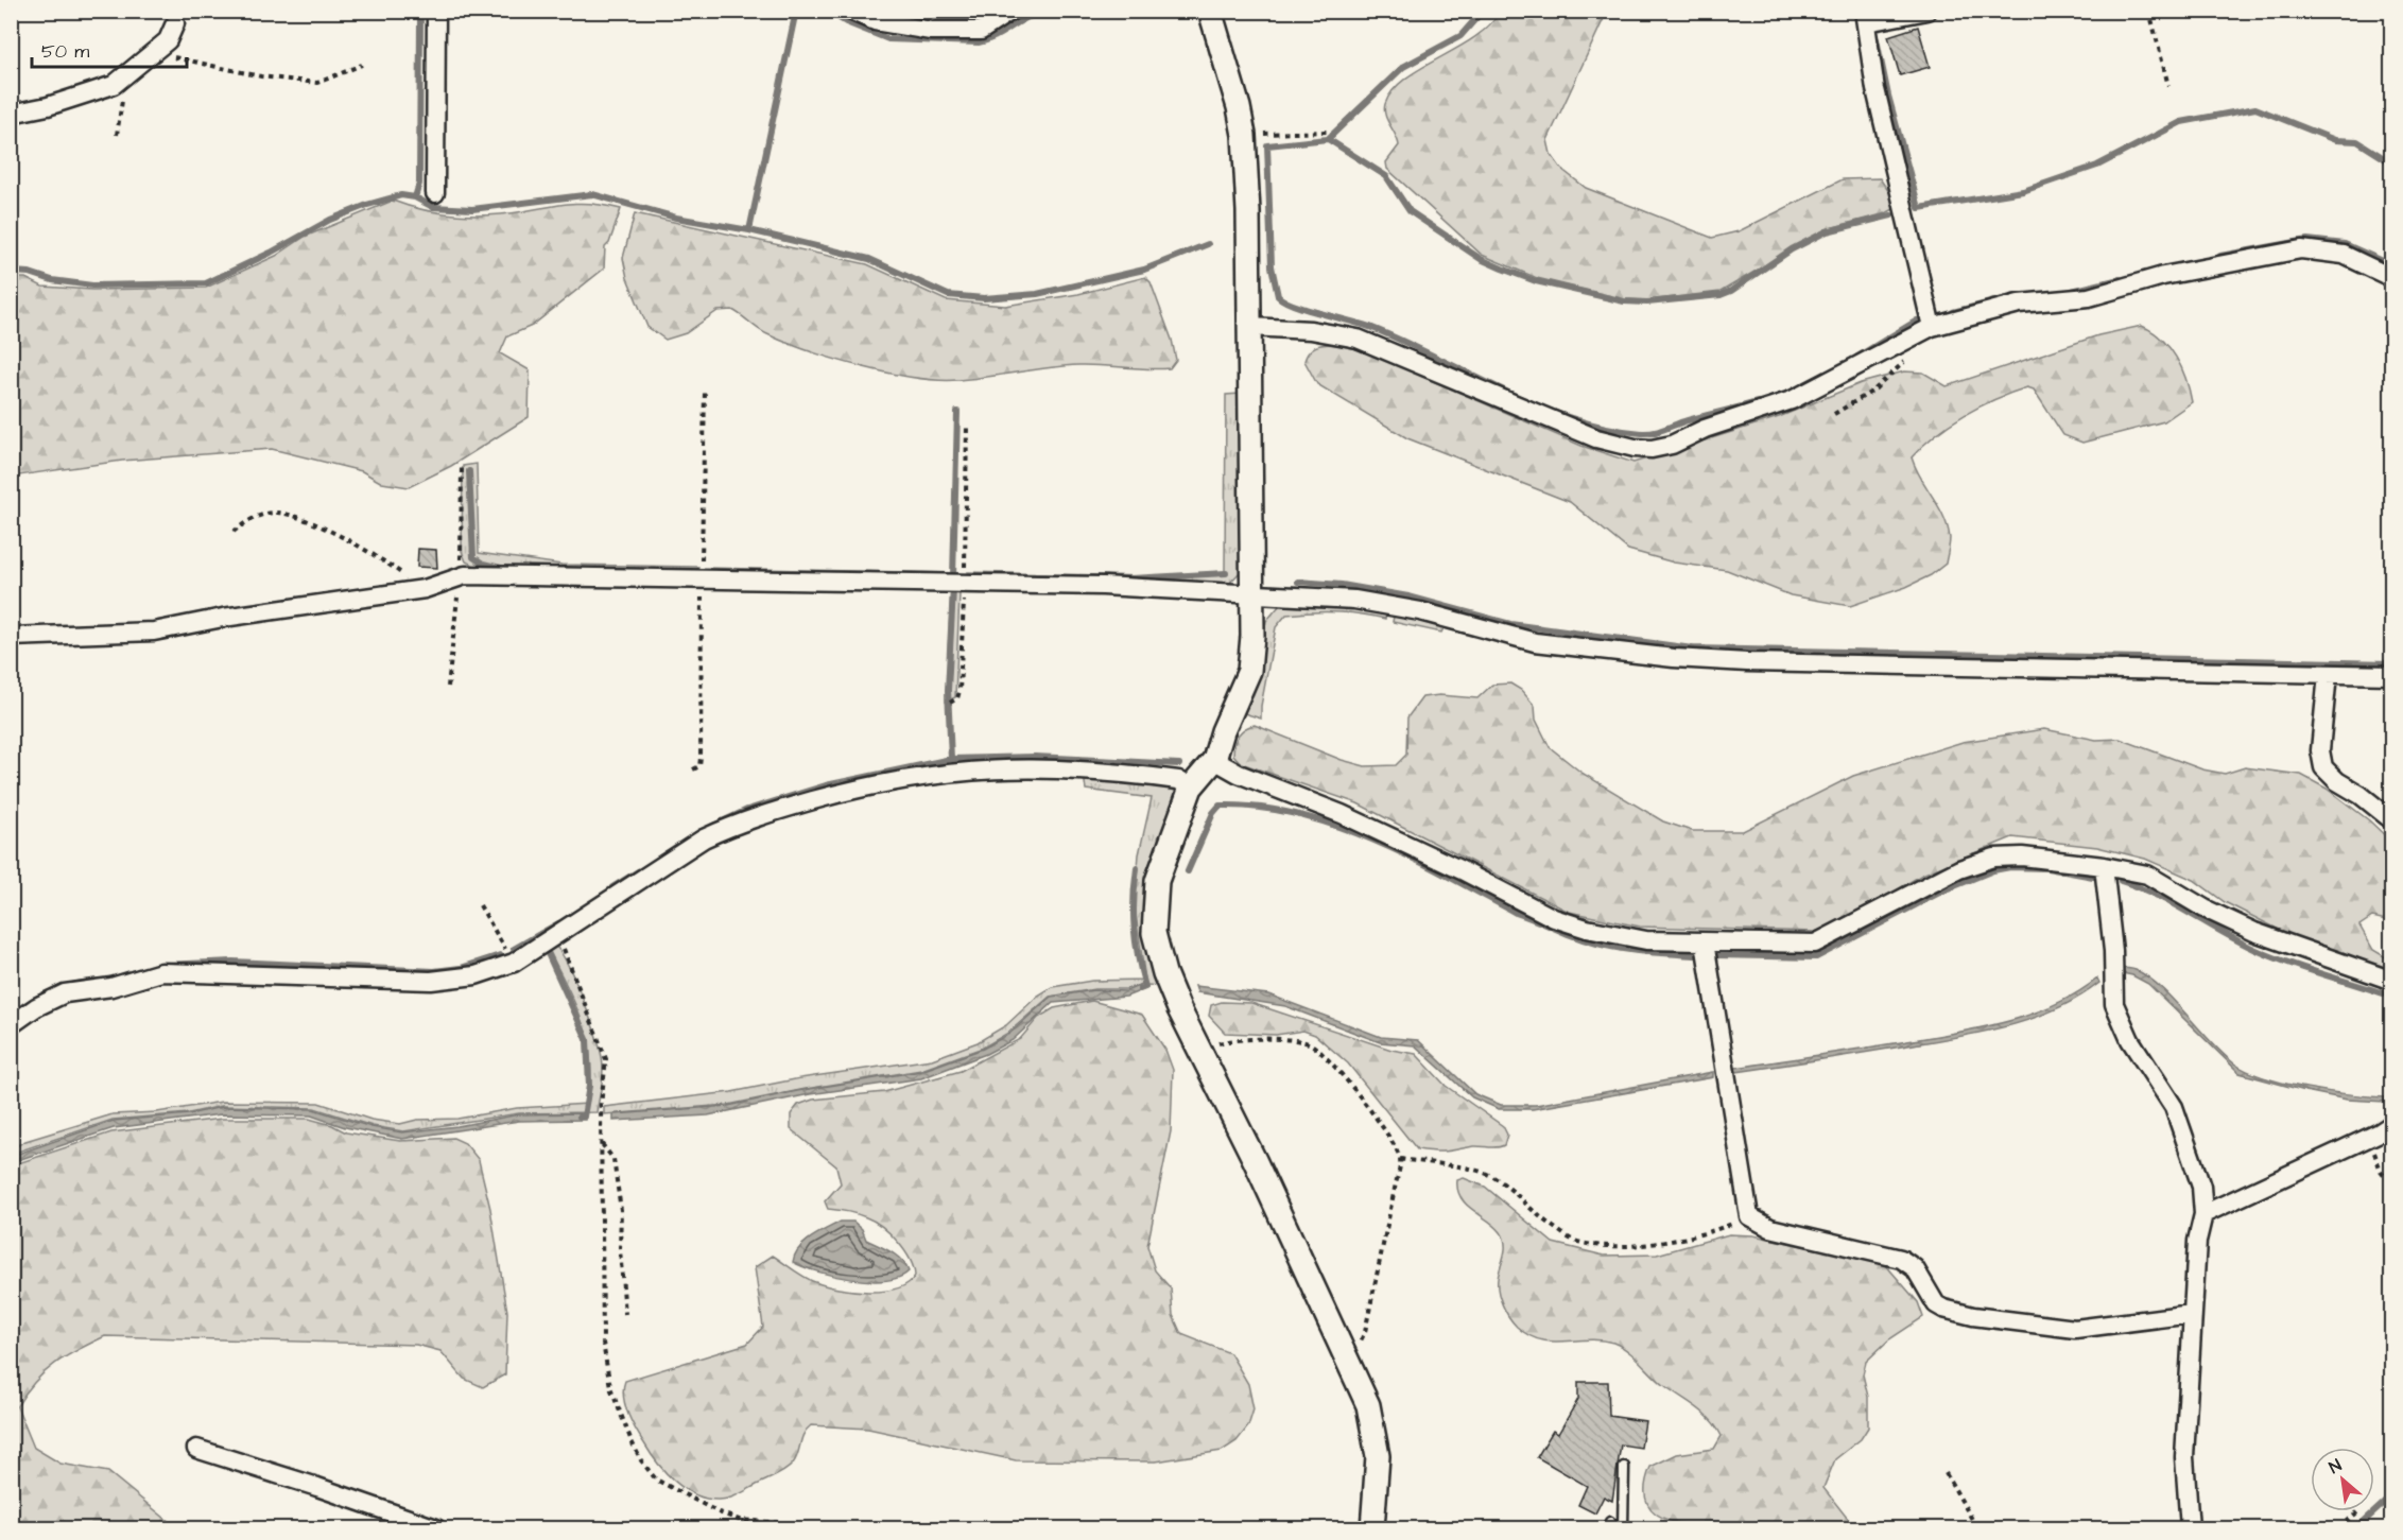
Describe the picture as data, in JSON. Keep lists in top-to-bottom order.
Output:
{
  "scale_bar": "50 m",
  "north": "top left"
}
